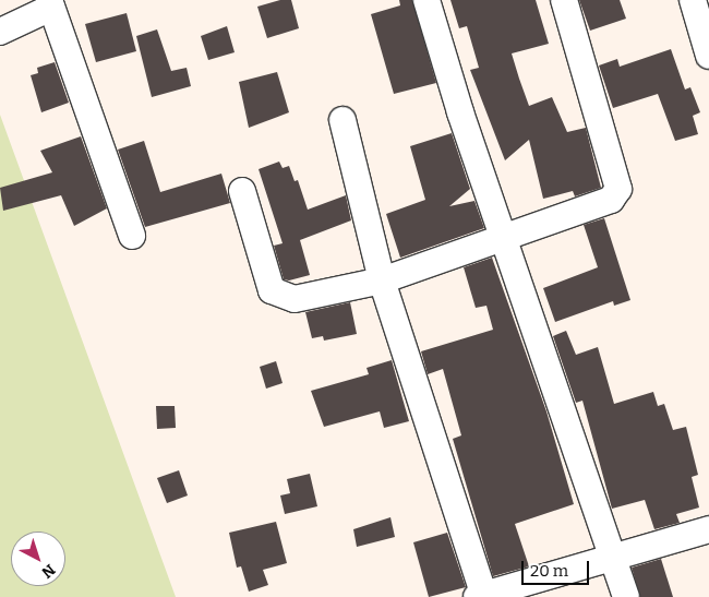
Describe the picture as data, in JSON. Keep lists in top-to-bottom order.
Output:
{
  "scale_bar": "20 m",
  "north": "bottom right"
}
